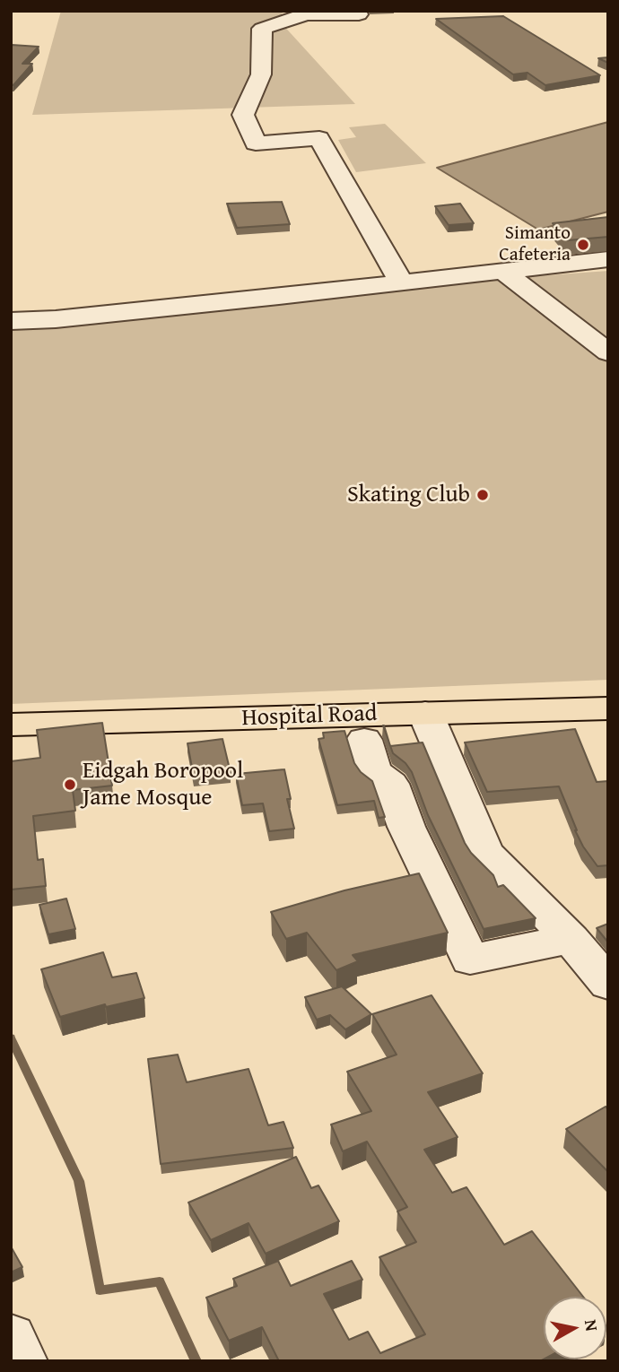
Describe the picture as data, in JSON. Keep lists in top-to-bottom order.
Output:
{
  "streets": {
    "main road": ["Hospital Road"]
  },
  "places": ["Simanto Cafeteria", "Skating Club", "Eidgah Boropool Jame Mosque"],
  "north": "right"
}
